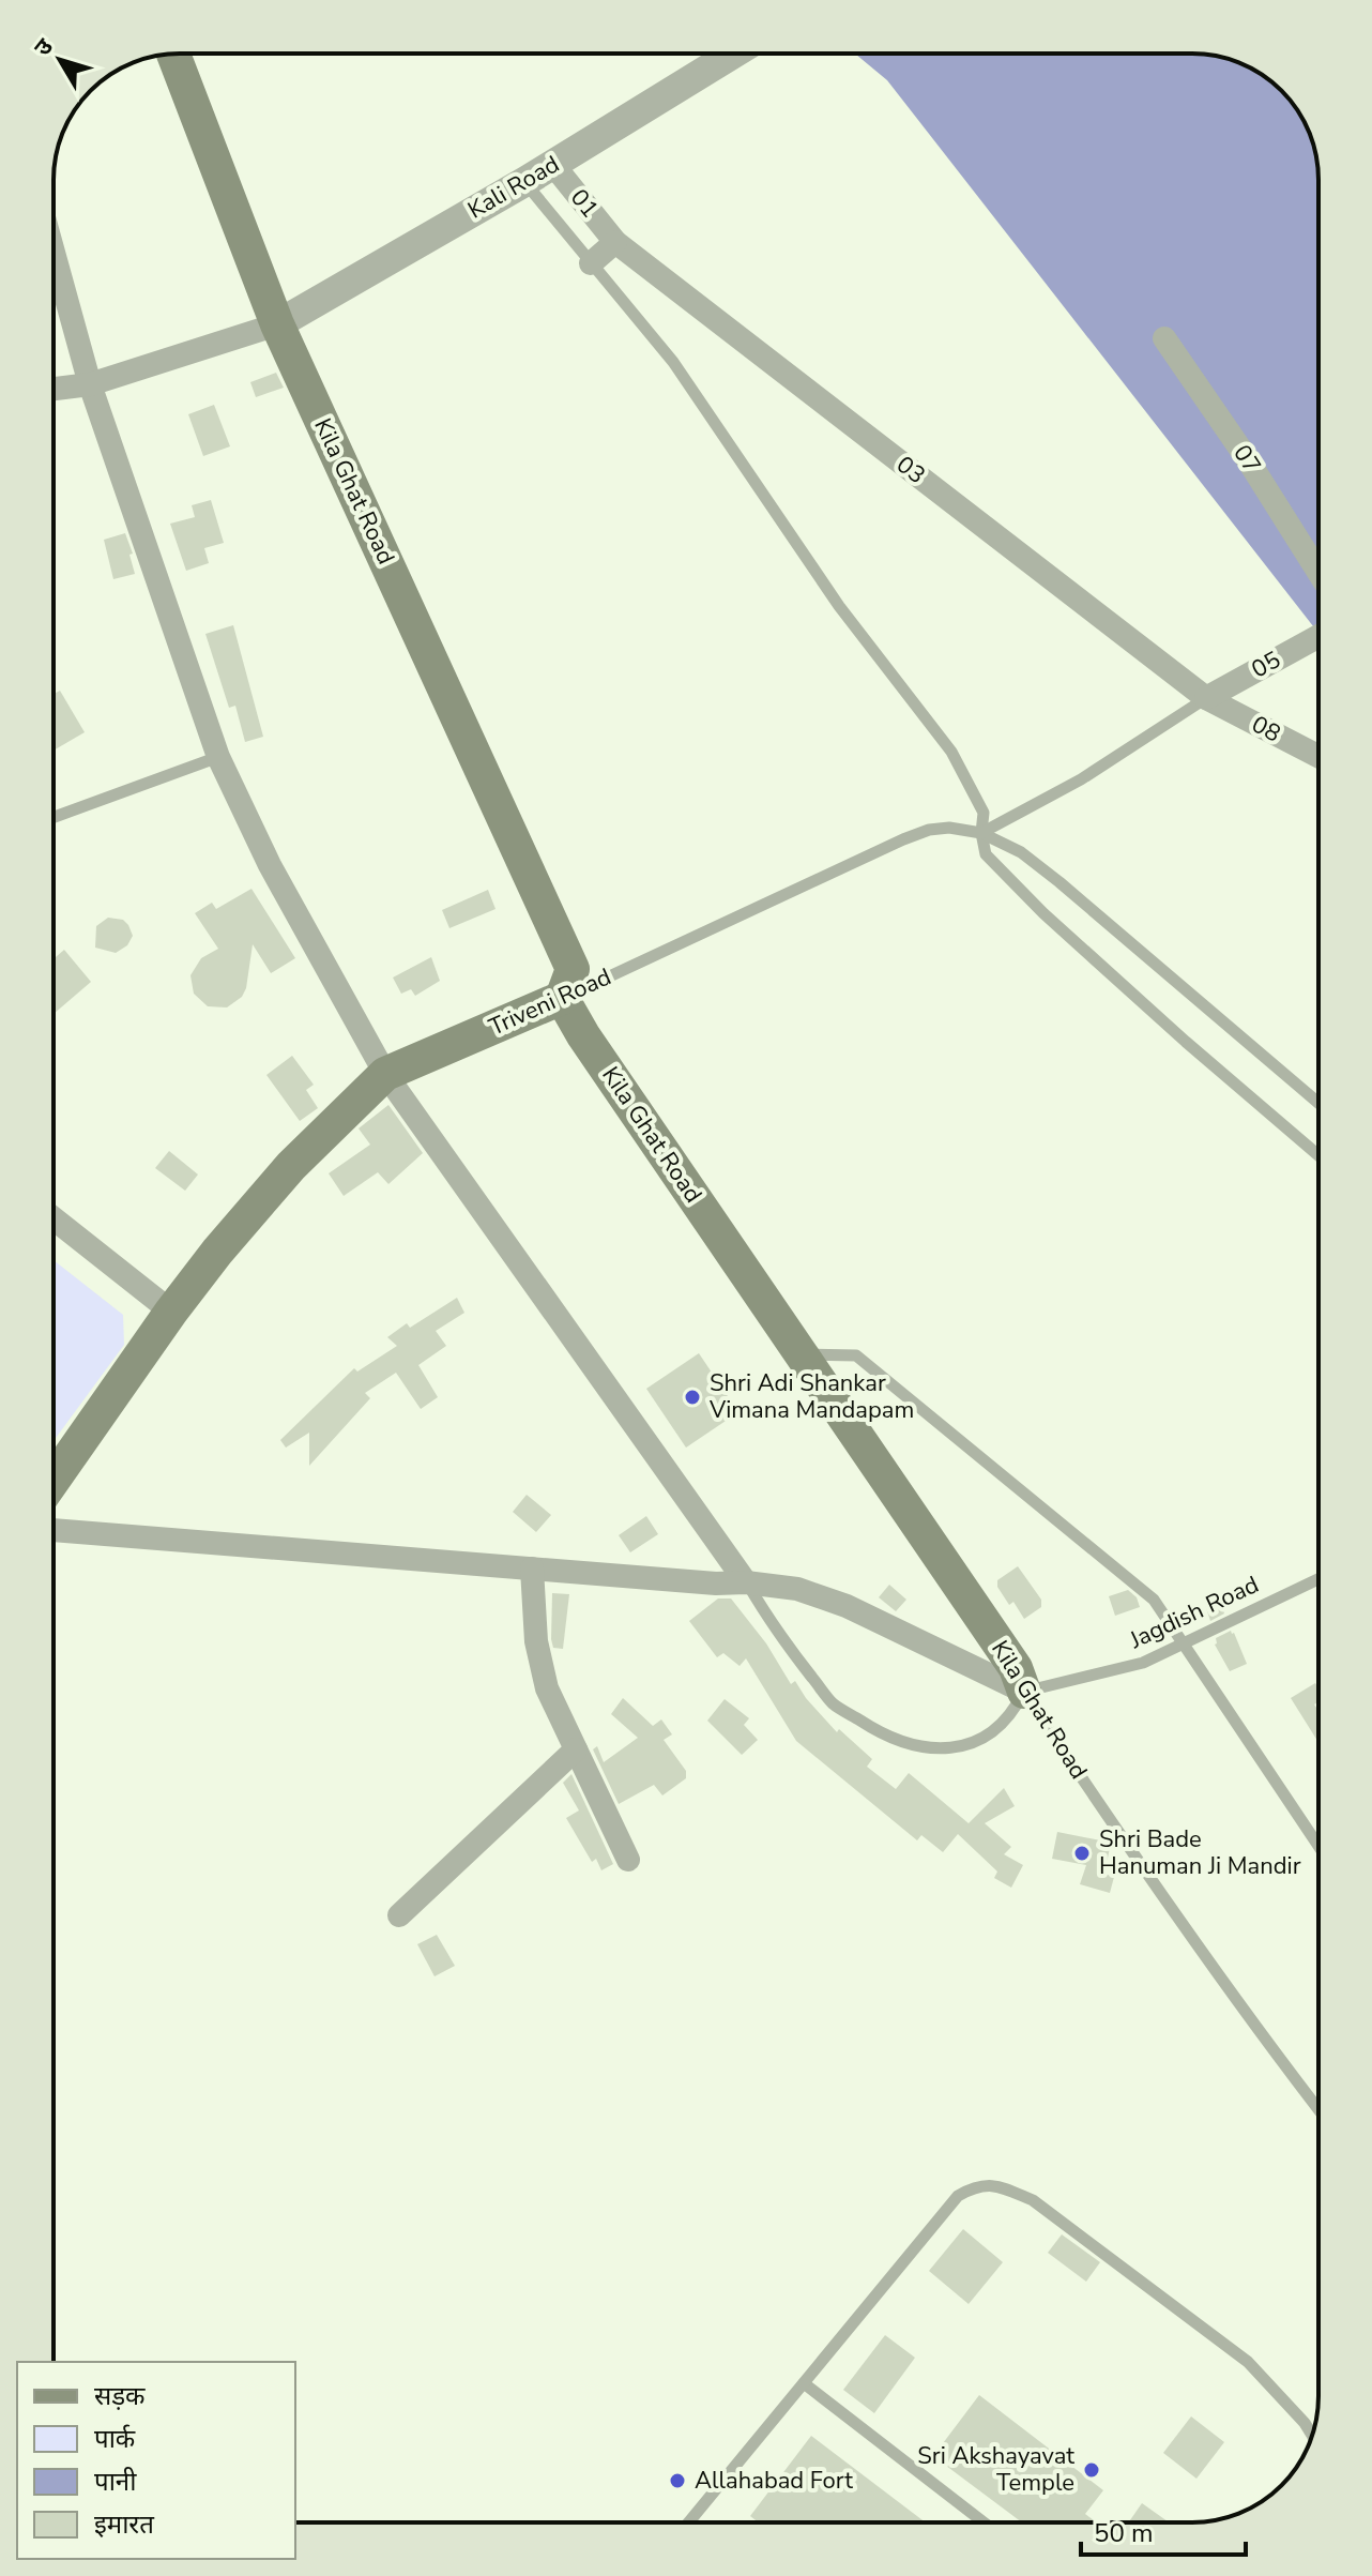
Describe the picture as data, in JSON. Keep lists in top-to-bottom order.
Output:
{
  "streets": {
    "main road": ["Kila Ghat Road", "Triveni Road"],
    "street": [
      "Kali Road",
      "01",
      "07",
      "03",
      "05",
      "08"
    ],
    "lane": ["Jagdish Road"]
  },
  "crossings": [
    ["Kali Road", "01"],
    ["Kali Road", "Kila Ghat Road"],
    ["01", "03"],
    ["03", "05"],
    ["03", "08"],
    ["Kila Ghat Road", "Triveni Road"],
    ["Kila Ghat Road", "Jagdish Road"],
    ["05", "08"]
  ],
  "places": [
    "Shri Adi Shankar Vimana Mandapam",
    "Shri Bade Hanuman Ji Mandir",
    "Sri Akshayavat Temple",
    "Allahabad Fort"
  ],
  "legend": [
    "सड़क",
    "पार्क",
    "पानी",
    "इमारत"
  ],
  "scale_bar": "50 m",
  "north": "top left"
}
